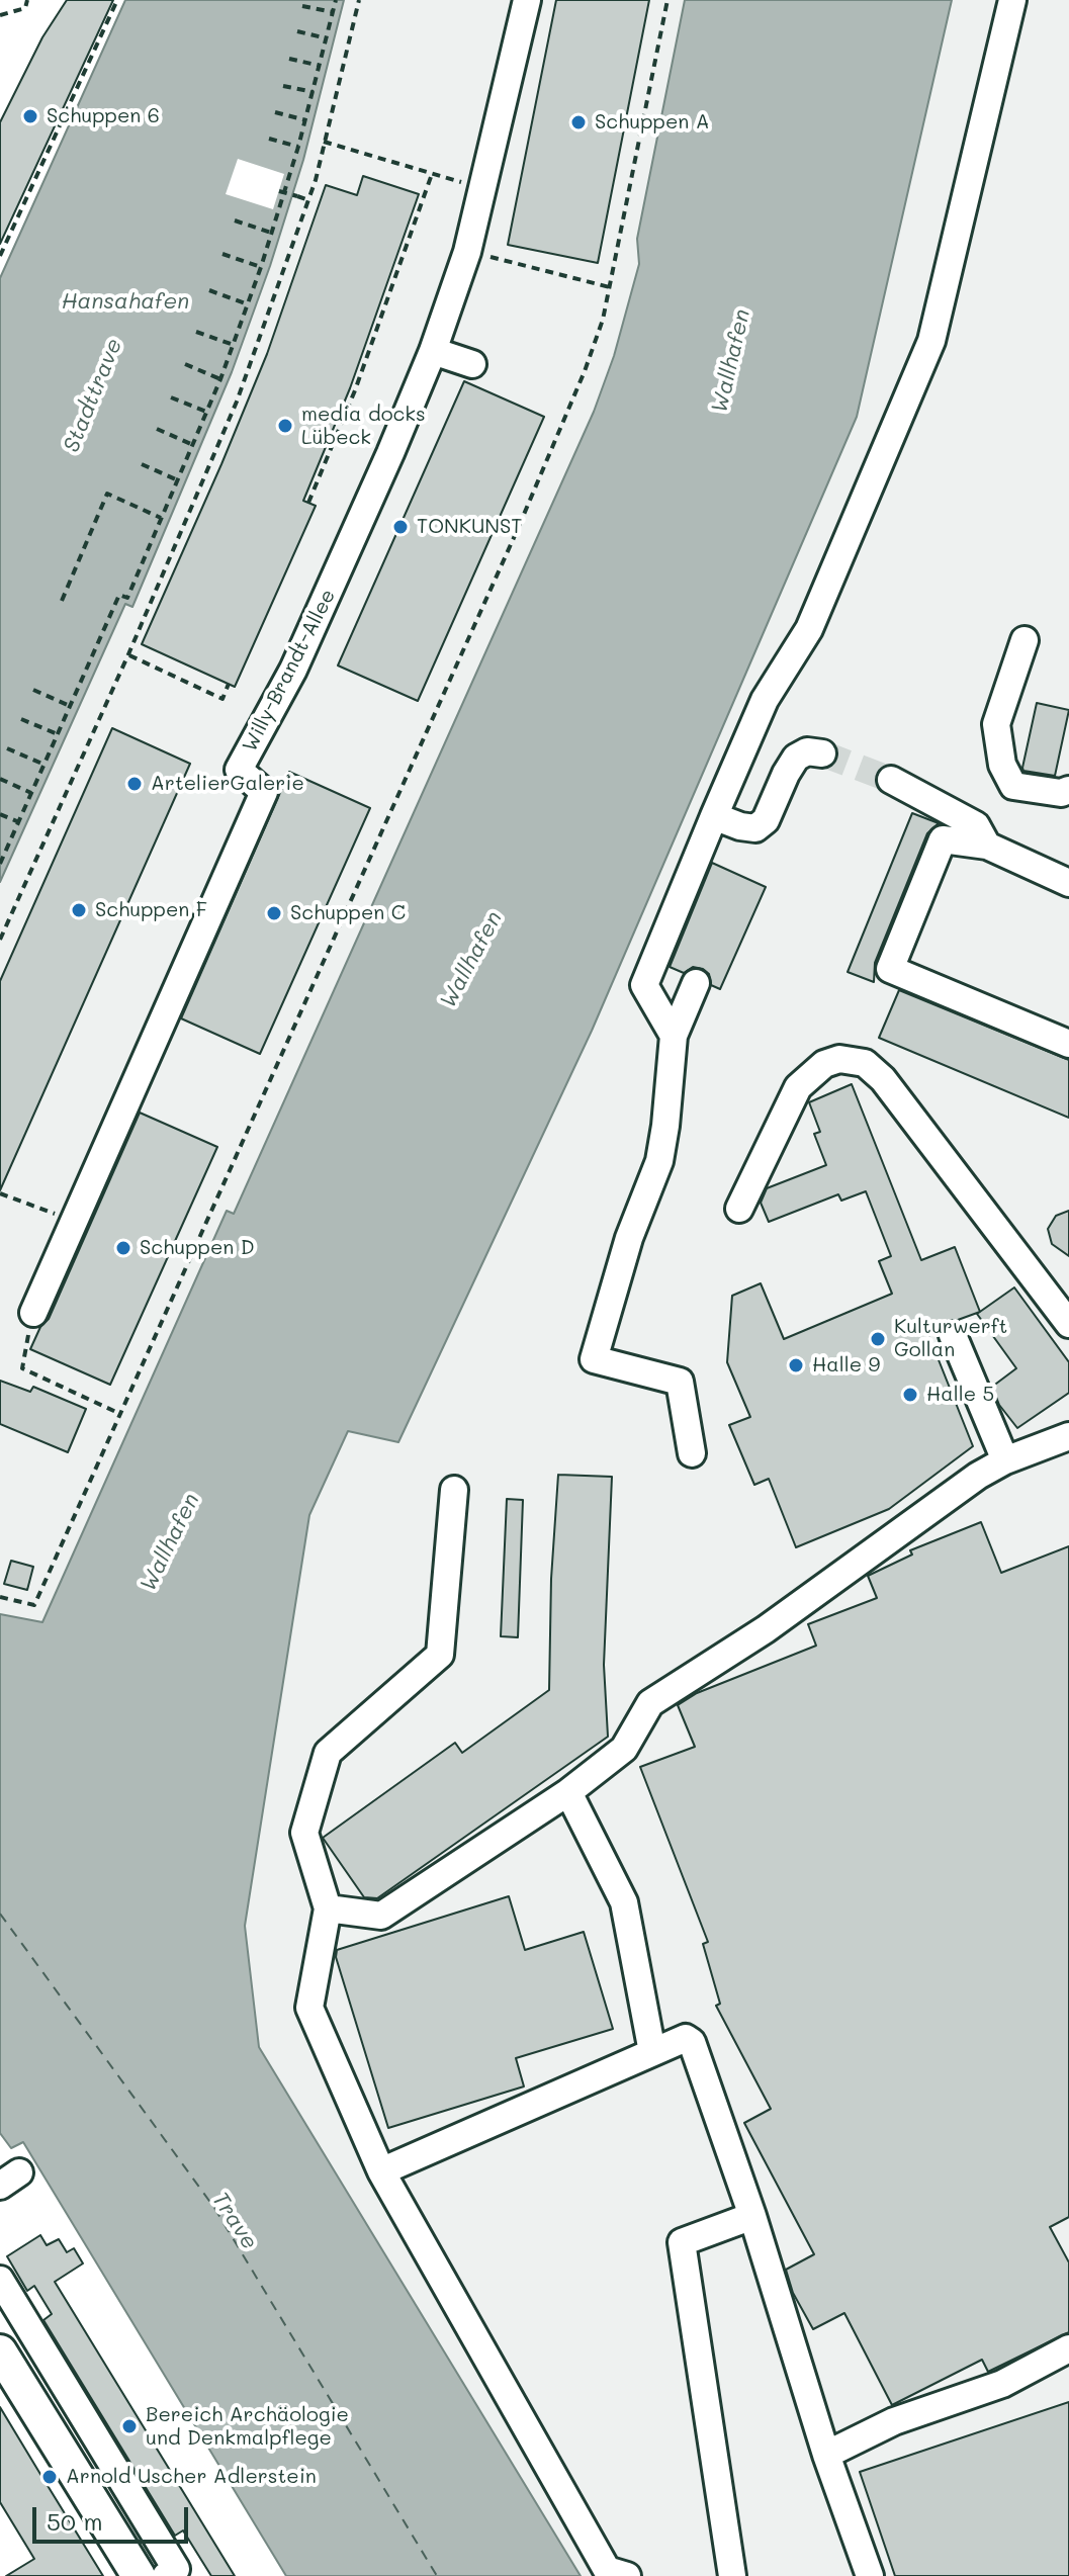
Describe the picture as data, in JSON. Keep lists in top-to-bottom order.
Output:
{
  "streets": {
    "street": ["Willy-Brandt-Allee"]
  },
  "water": [
    "Hansahafen",
    "Wallhafen",
    "Stadttrave",
    "Trave"
  ],
  "places": [
    "Schuppen 6",
    "Schuppen A",
    "media docks Lübeck",
    "TONKUNST",
    "ArtelierGalerie",
    "Schuppen F",
    "Schuppen C",
    "Schuppen D",
    "Kulturwerft Gollan",
    "Halle 9",
    "Halle 5",
    "Bereich Archäologie und Denkmalpflege",
    "Arnold Uscher Adlerstein"
  ],
  "scale_bar": "50 m"
}
